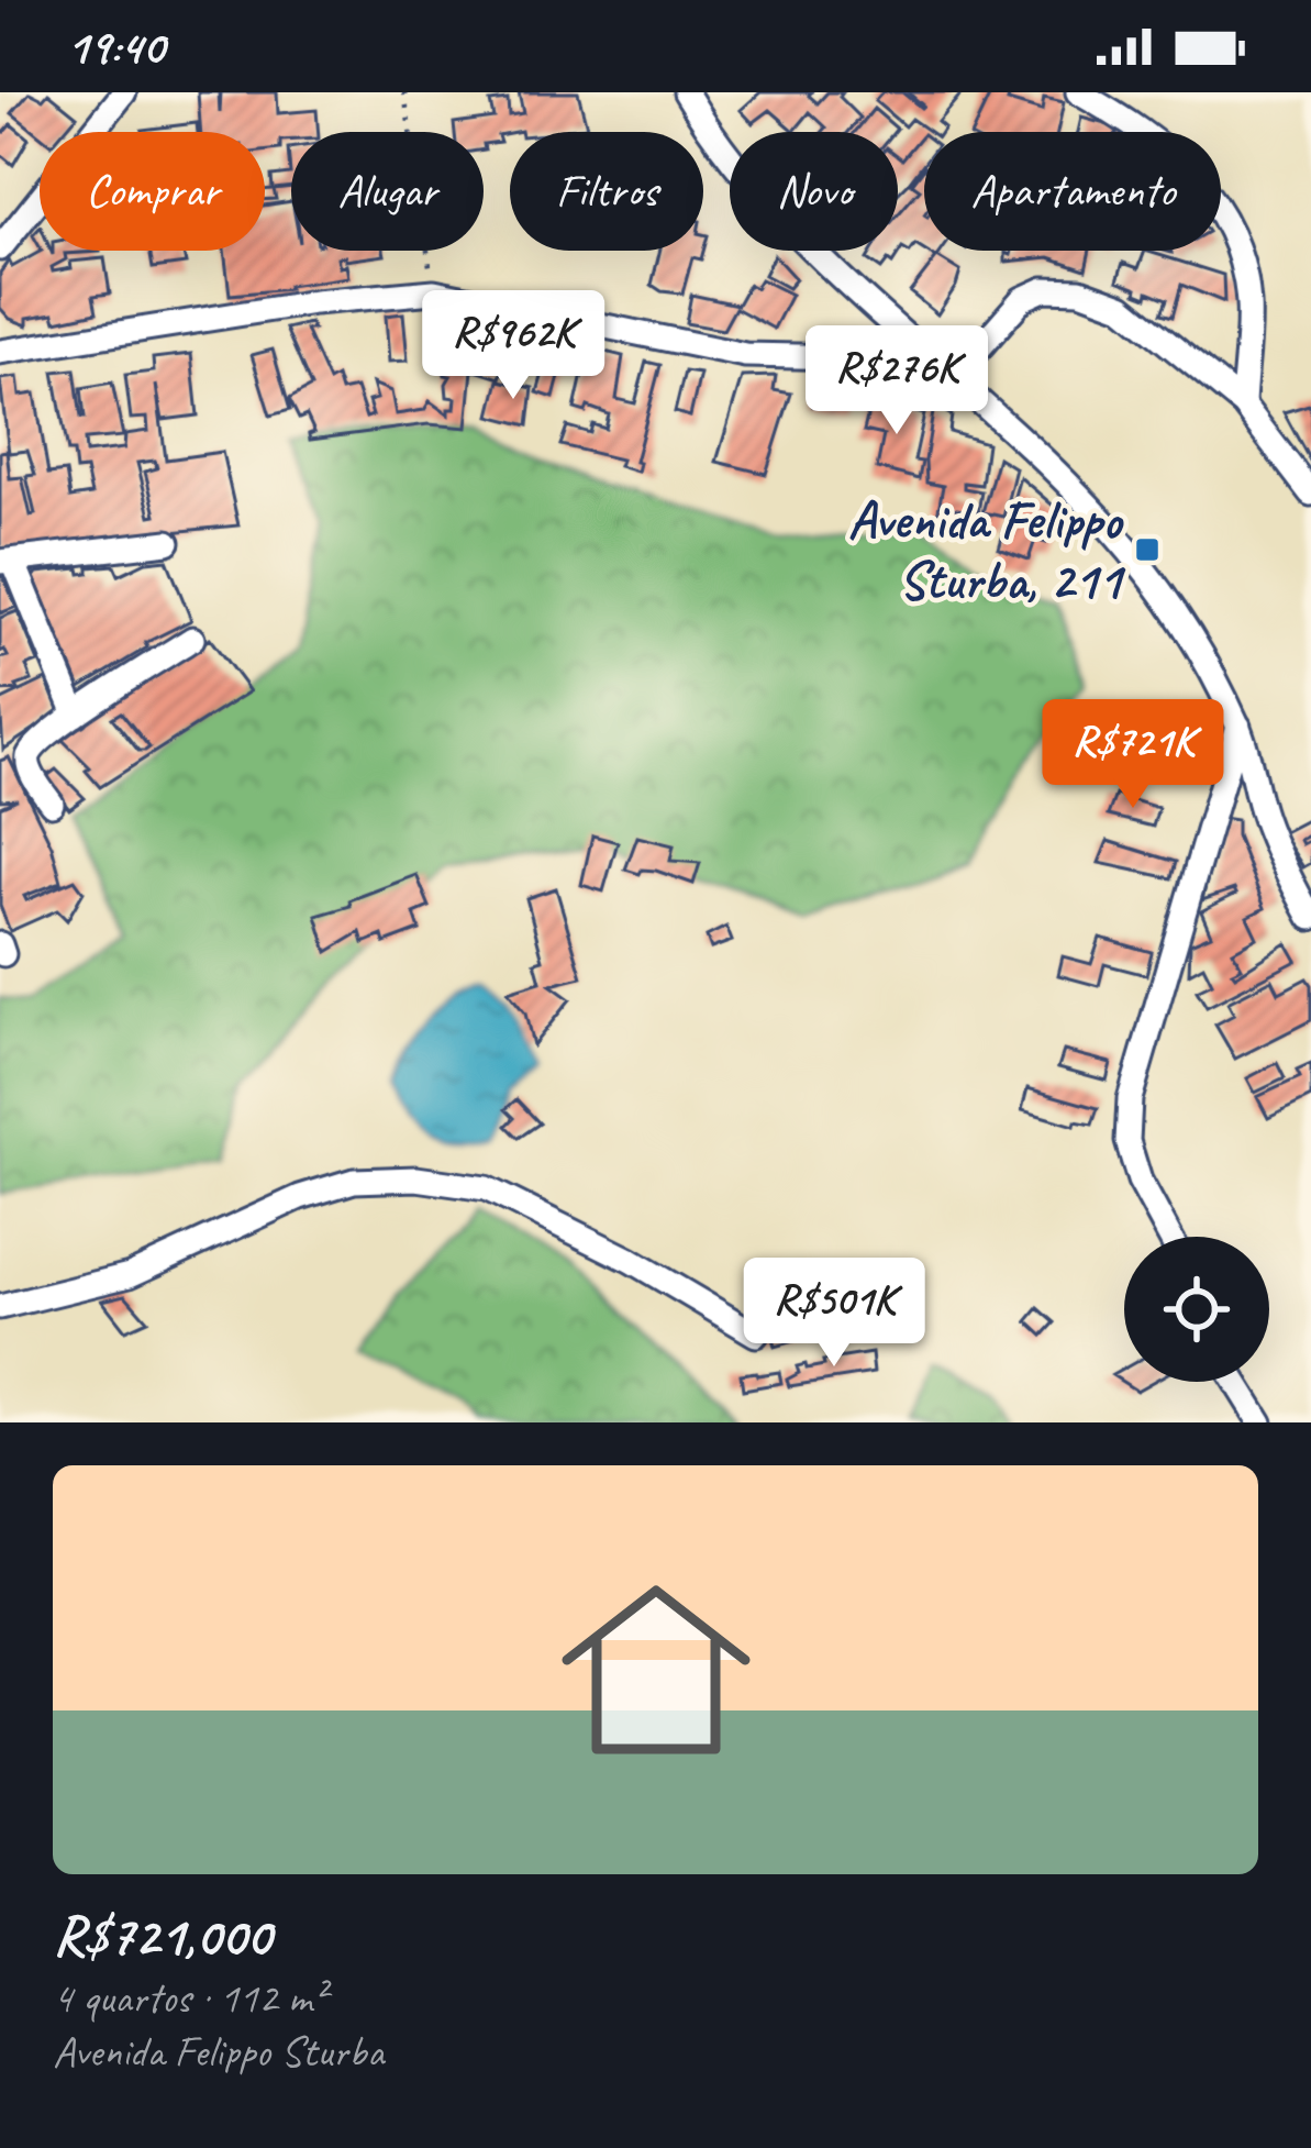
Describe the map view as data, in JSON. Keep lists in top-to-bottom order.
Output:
{
  "places": {
    "transit": ["Avenida Felippo Sturba, 211"]
  },
  "page": {
    "status": "19:40",
    "chip": [
      "Comprar",
      "Alugar",
      "Filtros",
      "Novo",
      "Apartamento"
    ],
    "price": [
      "R$962K",
      "R$276K",
      "R$721K",
      "R$501K"
    ],
    "list": [
      {
        "name": "R$721,000",
        "note": "4 quartos · 112 m² · Avenida Felippo Sturba"
      }
    ]
  }
}
